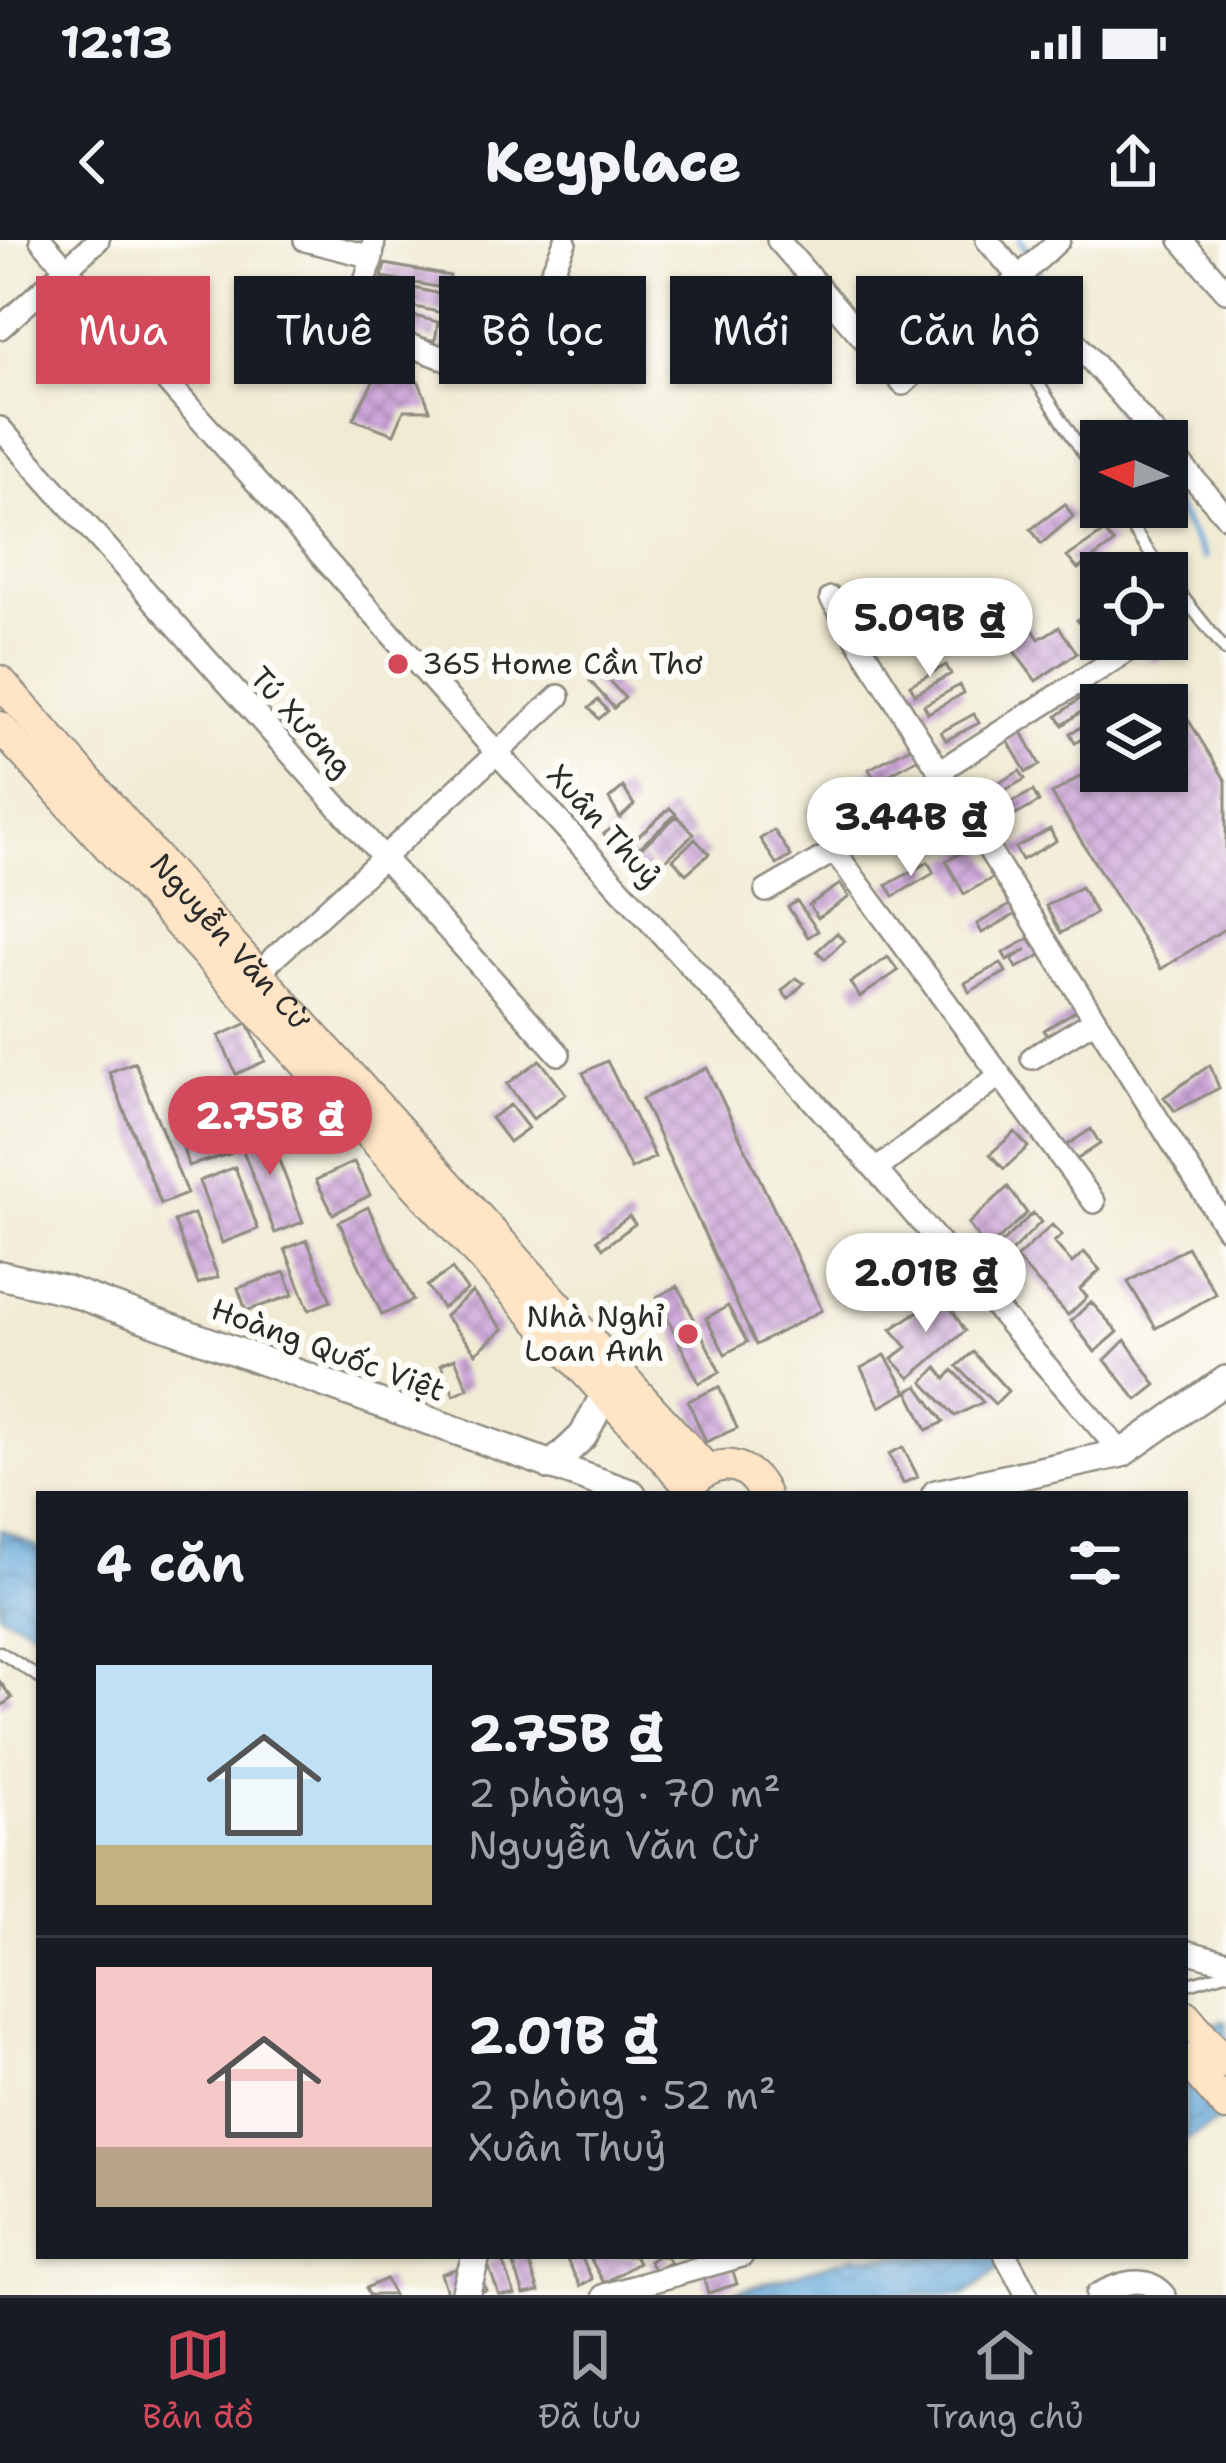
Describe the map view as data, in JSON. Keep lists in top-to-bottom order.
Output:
{
  "streets": {
    "main road": ["Nguyễn Văn Cừ"],
    "street": ["Tú Xương", "Xuân Thuỷ", "Hoàng Quốc Việt"]
  },
  "places": ["365 Home Cần Thơ", "Nhà Nghỉ Loan Anh"],
  "north": "left",
  "page": {
    "status": "12:13",
    "header": "Keyplace",
    "chip": [
      "Mua",
      "Thuê",
      "Bộ lọc",
      "Mới",
      "Căn hộ"
    ],
    "price": [
      "5.09B ₫",
      "3.44B ₫",
      "2.75B ₫",
      "2.01B ₫"
    ],
    "heading": "4 căn",
    "list": [
      {
        "name": "2.75B ₫",
        "note": "2 phòng · 70 m² · Nguyễn Văn Cừ"
      },
      {
        "name": "2.01B ₫",
        "note": "2 phòng · 52 m² · Xuân Thuỷ"
      }
    ],
    "tabs": ["Bản đồ", "Đã lưu", "Trang chủ"]
  }
}
